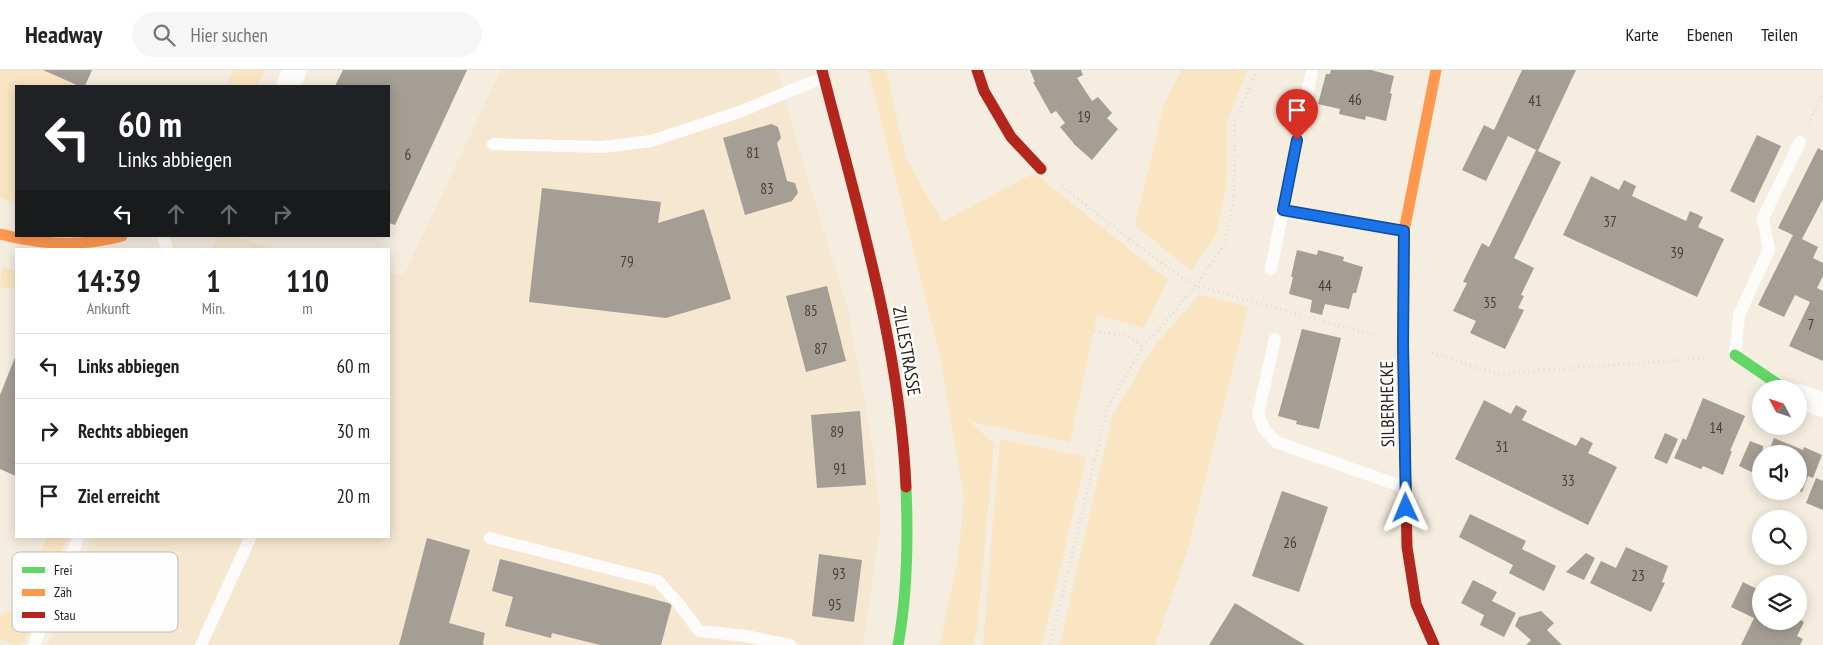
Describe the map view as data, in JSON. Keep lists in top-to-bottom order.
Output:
{
  "streets": {
    "street": ["ZILLESTRASSE", "SILBERHECKE"]
  },
  "house_numbers": [
    "46",
    "41",
    "19",
    "81",
    "6",
    "83",
    "37",
    "39",
    "79",
    "44",
    "35",
    "85",
    "7",
    "87",
    "14",
    "89",
    "31",
    "91",
    "33",
    "26",
    "93",
    "23",
    "95"
  ],
  "legend": ["Frei", "Zäh", "Stau"],
  "north": "top left",
  "page": {
    "header": "Headway",
    "search": "Hier suchen",
    "nav": ["Karte", "Ebenen", "Teilen"],
    "turn": ["60 m", "Links abbiegen"],
    "eta": [
      "14:39",
      "Ankunft",
      "1",
      "Min.",
      "110",
      "m"
    ],
    "list": [
      {
        "name": "Links abbiegen",
        "value": "60 m"
      },
      {
        "name": "Rechts abbiegen",
        "value": "30 m"
      },
      {
        "name": "Ziel erreicht",
        "value": "20 m"
      }
    ]
  }
}
